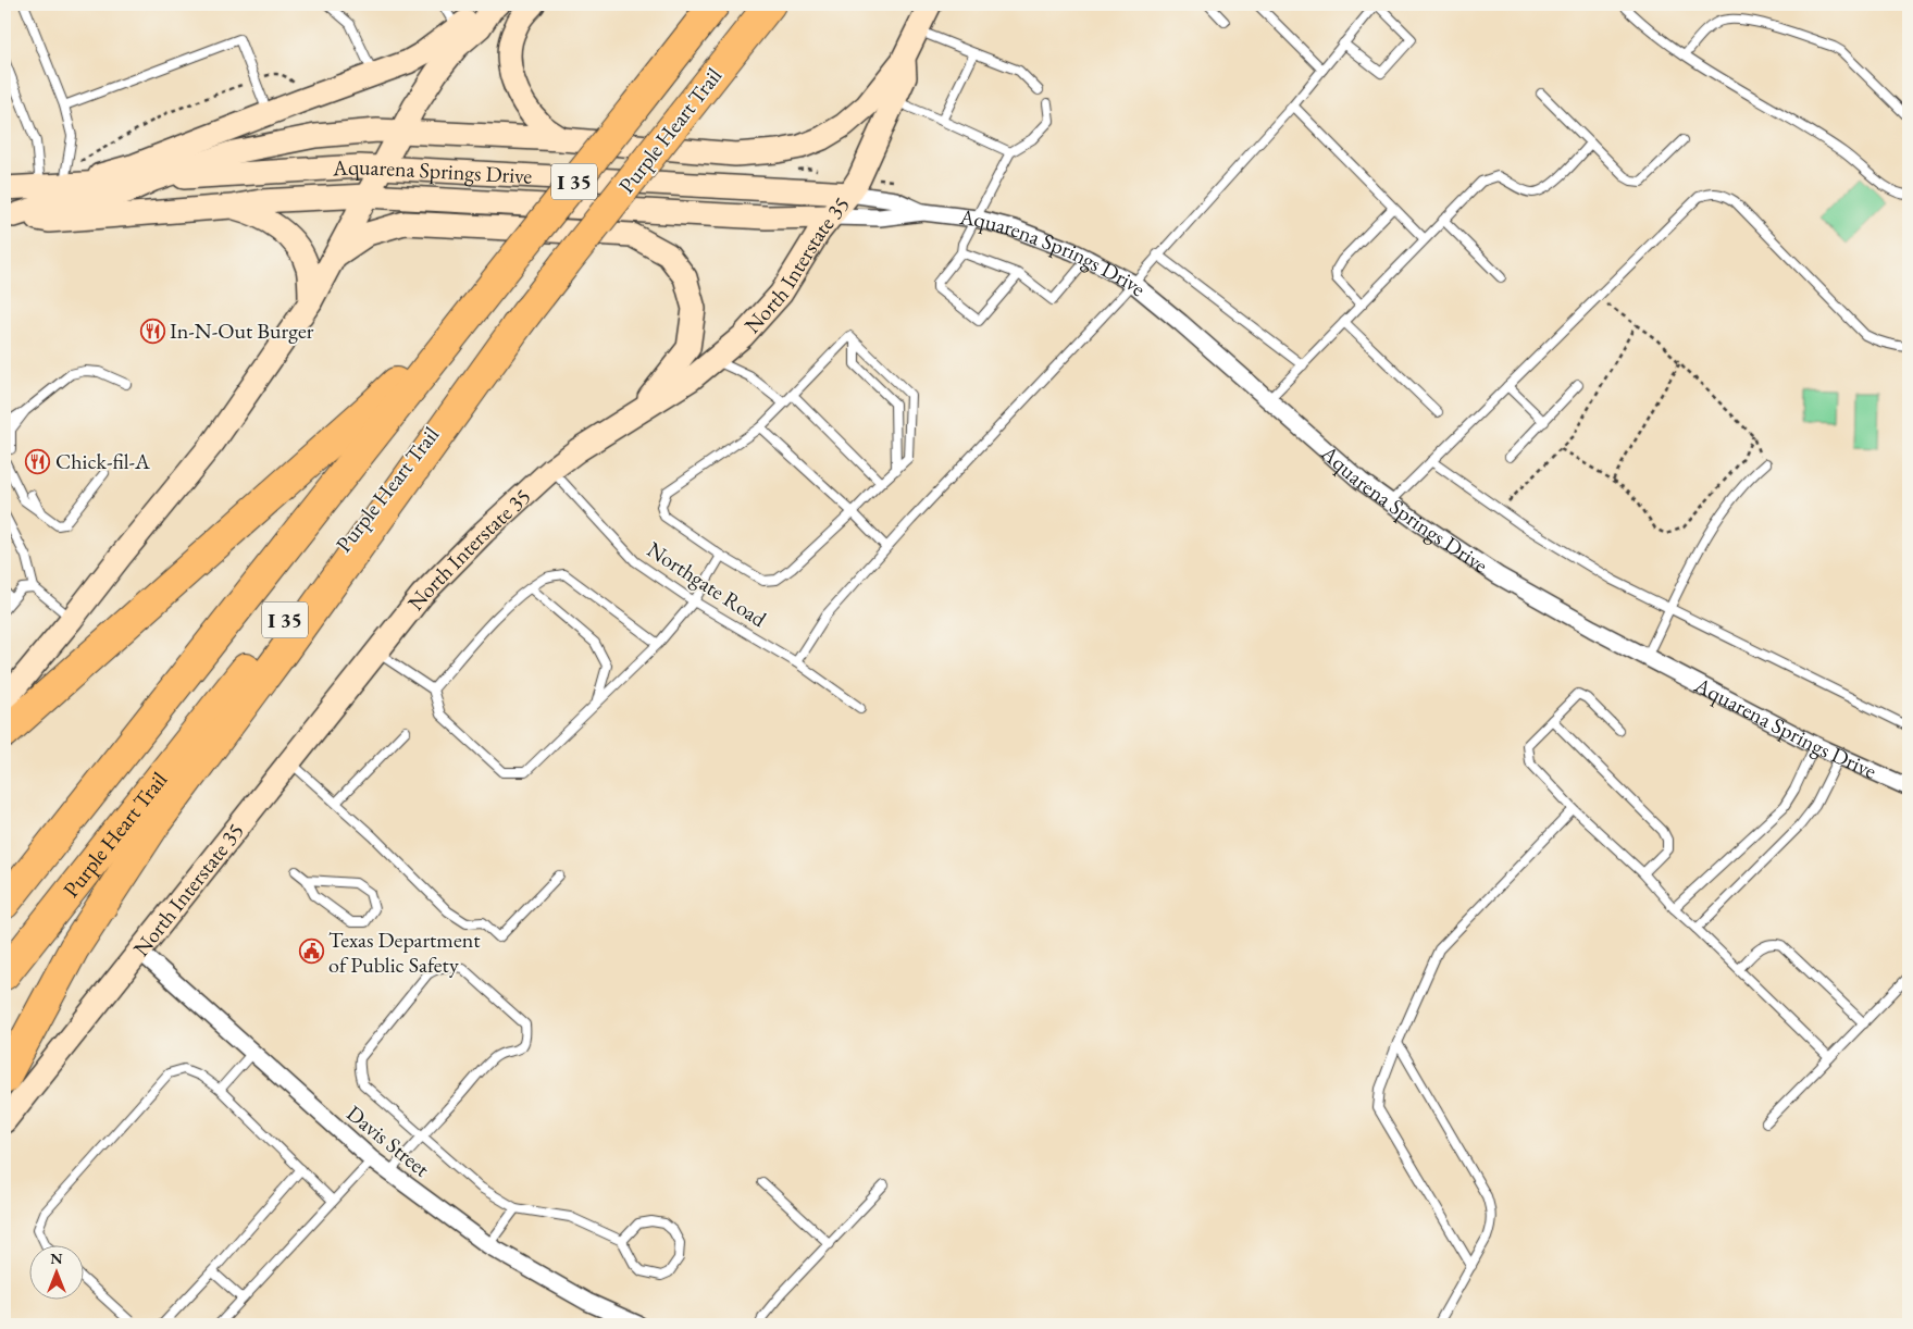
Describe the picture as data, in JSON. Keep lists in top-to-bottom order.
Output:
{
  "streets": {
    "highway": ["Purple Heart Trail", "I 35"],
    "main road": ["Aquarena Springs Drive", "North Interstate 35"],
    "street": ["Davis Street"],
    "lane": ["Northgate Road"]
  },
  "crossings": [
    ["Aquarena Springs Drive", "North Interstate 35"],
    ["North Interstate 35", "Northgate Road"],
    ["North Interstate 35", "Davis Street"]
  ],
  "places": {
    "restaurant": ["In-N-Out Burger", "Chick-fil-A"],
    "public building": ["Texas Department of Public Safety"]
  },
  "north": "top"
}
